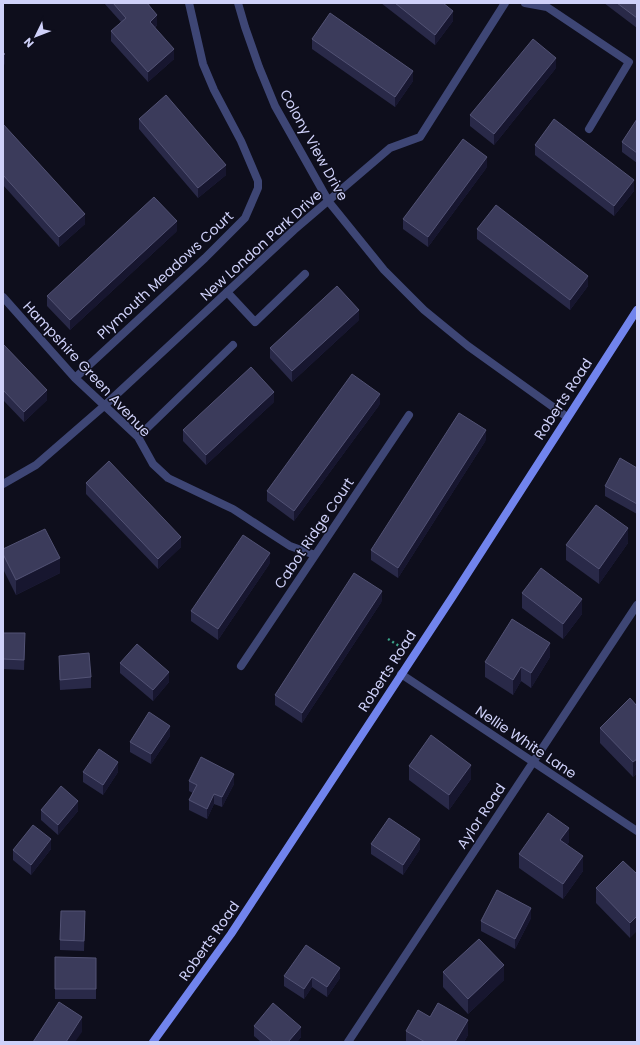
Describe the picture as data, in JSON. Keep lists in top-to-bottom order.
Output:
{
  "streets": {
    "main road": ["Roberts Road"],
    "street": [
      "Colony View Drive",
      "New London Park Drive",
      "Plymouth Meadows Court",
      "Hampshire Green Avenue",
      "Cabot Ridge Court",
      "Nellie White Lane",
      "Aylor Road"
    ]
  },
  "crossings": [
    ["Colony View Drive", "New London Park Drive"],
    ["Colony View Drive", "Roberts Road"],
    ["New London Park Drive", "Hampshire Green Avenue"],
    ["Plymouth Meadows Court", "Hampshire Green Avenue"],
    ["Hampshire Green Avenue", "Cabot Ridge Court"],
    ["Roberts Road", "Nellie White Lane"],
    ["Nellie White Lane", "Aylor Road"]
  ],
  "north": "bottom left"
}
